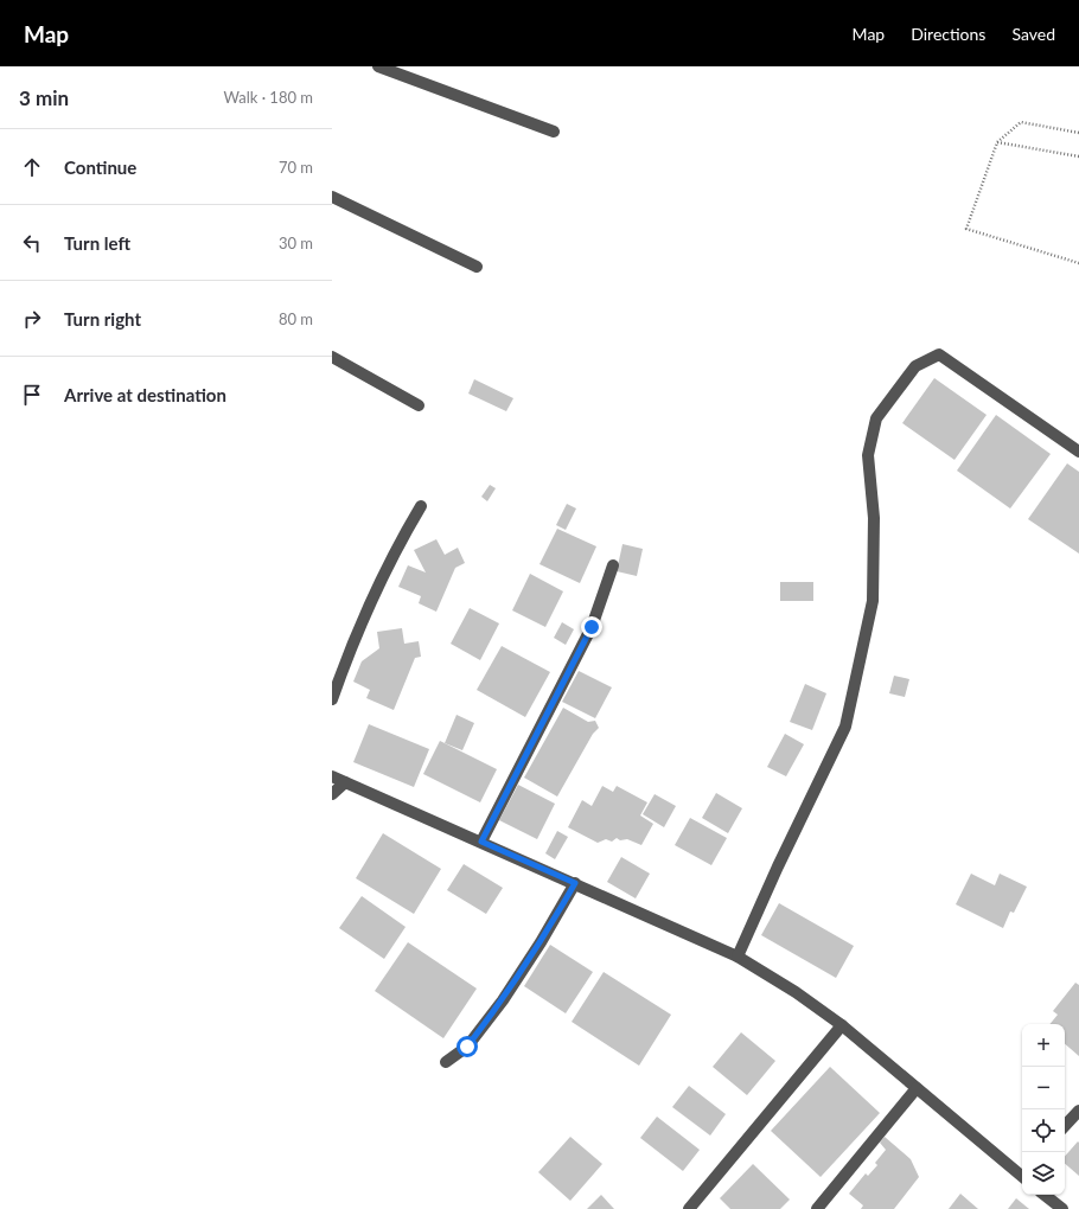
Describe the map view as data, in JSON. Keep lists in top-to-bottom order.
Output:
{
  "page": {
    "header": "Map",
    "nav": ["Map", "Directions", "Saved"],
    "heading": ["3 min", "Walk · 180 m"],
    "list": [
      ["Continue", "70 m"],
      ["Turn left", "30 m"],
      ["Turn right", "80 m"],
      "Arrive at destination"
    ],
    "map_buttons": ["+", "−"]
  }
}
